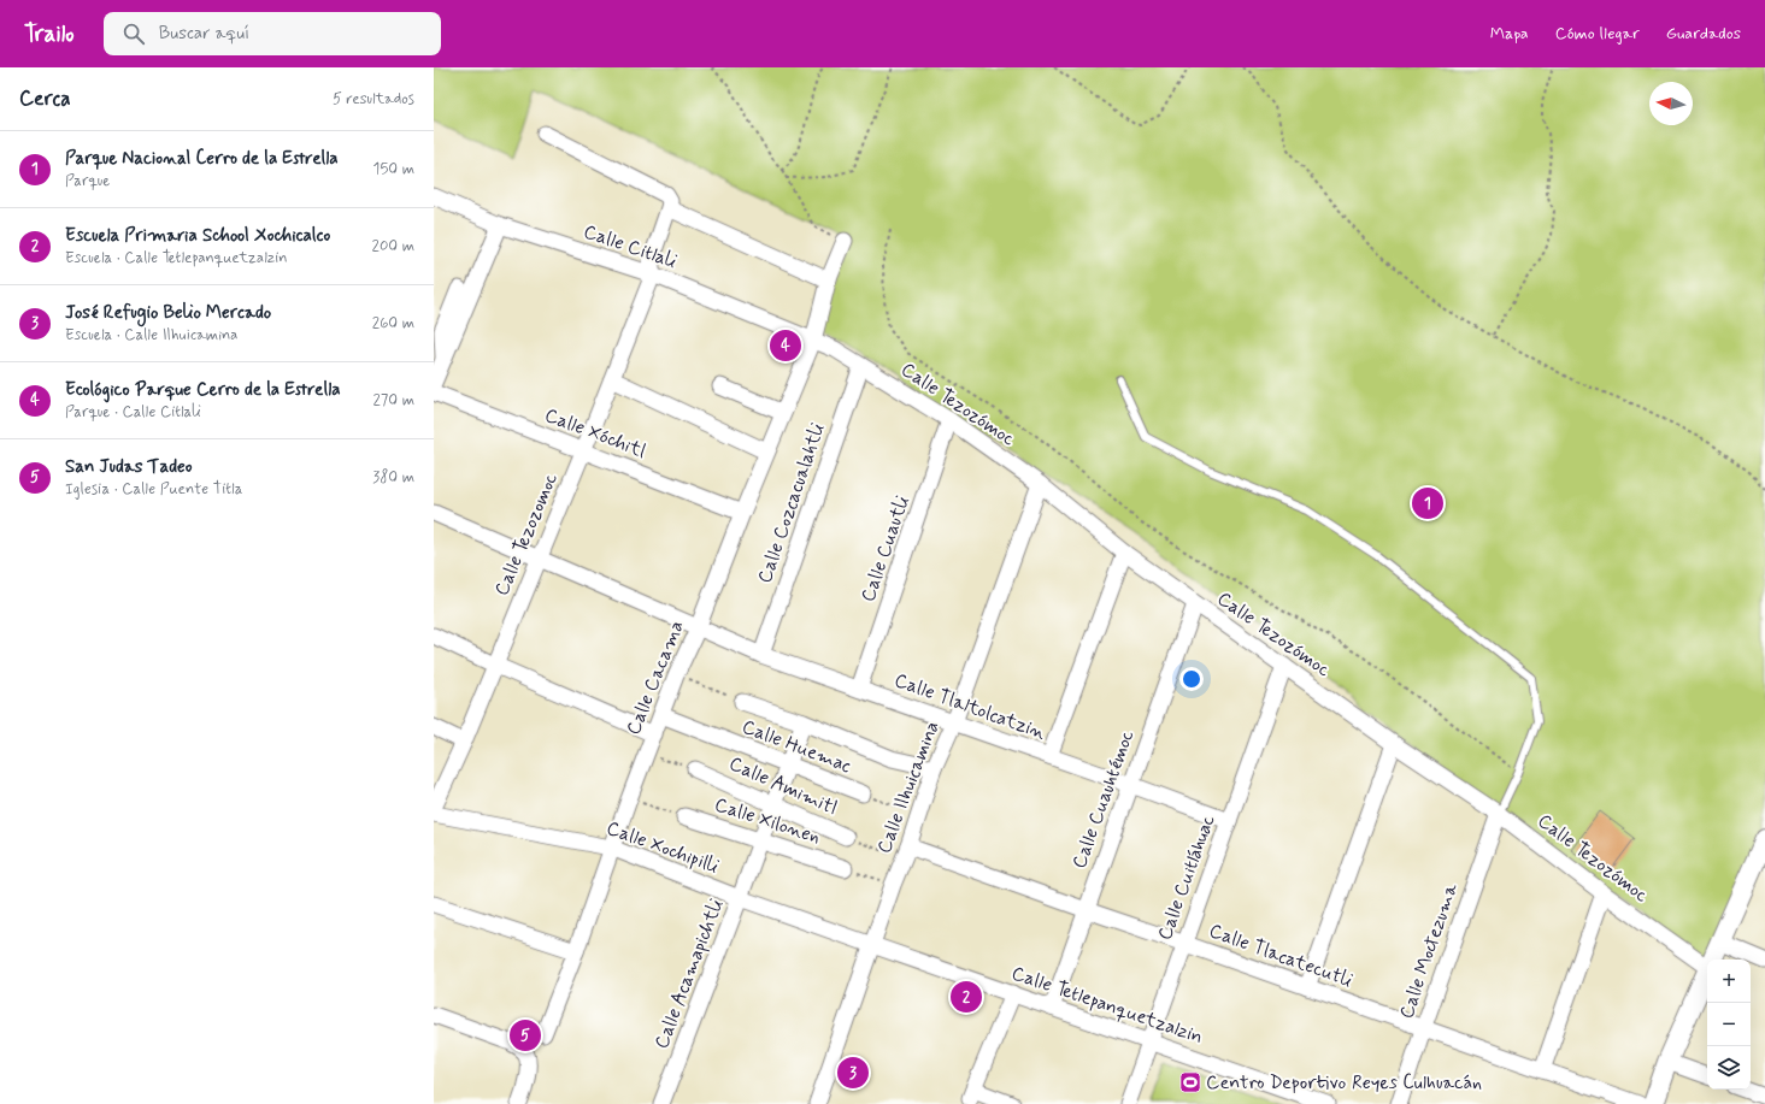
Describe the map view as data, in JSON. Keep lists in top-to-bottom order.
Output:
{
  "streets": {
    "street": [
      "Calle Citlali",
      "Calle Tezozómoc",
      "Calle Xóchitl",
      "Calle Cozcacualahtli",
      "Calle Tezozomoc",
      "Calle Cuautli",
      "Calle Cacama",
      "Calle Tlaltolcatzin",
      "Calle Huemac",
      "Calle Amimitl",
      "Calle Ilhuicamina",
      "Calle Cuauhtémoc",
      "Calle Xilonen",
      "Calle Xochipilli",
      "Calle Cuitláhuac",
      "Calle Moctezuma",
      "Calle Tlacatecutli",
      "Calle Acamapichtli",
      "Calle Tetlepanquetzalzin"
    ]
  },
  "crossings": [
    ["Calle Citlali", "Calle Tezozómoc"],
    ["Calle Citlali", "Calle Tezozomoc"],
    ["Calle Citlali", "Calle Cacama"],
    ["Calle Tezozómoc", "Calle Cozcacualahtli"],
    ["Calle Tezozómoc", "Calle Cuautli"],
    ["Calle Tezozómoc", "Calle Cacama"],
    ["Calle Tezozómoc", "Calle Ilhuicamina"],
    ["Calle Tezozómoc", "Calle Cuauhtémoc"],
    ["Calle Tezozómoc", "Calle Cuitláhuac"],
    ["Calle Tezozómoc", "Calle Moctezuma"],
    ["Calle Xóchitl", "Calle Tezozomoc"],
    ["Calle Xóchitl", "Calle Cacama"],
    ["Calle Cozcacualahtli", "Calle Tlaltolcatzin"],
    ["Calle Cuautli", "Calle Tlaltolcatzin"],
    ["Calle Cacama", "Calle Tlaltolcatzin"],
    ["Calle Cacama", "Calle Huemac"],
    ["Calle Cacama", "Calle Xilonen"],
    ["Calle Cacama", "Calle Xochipilli"],
    ["Calle Tlaltolcatzin", "Calle Ilhuicamina"],
    ["Calle Tlaltolcatzin", "Calle Cuauhtémoc"],
    ["Calle Tlaltolcatzin", "Calle Cuitláhuac"],
    ["Calle Huemac", "Calle Ilhuicamina"],
    ["Calle Huemac", "Calle Acamapichtli"],
    ["Calle Amimitl", "Calle Ilhuicamina"],
    ["Calle Amimitl", "Calle Tlacatecutli"],
    ["Calle Amimitl", "Calle Acamapichtli"],
    ["Calle Ilhuicamina", "Calle Xochipilli"],
    ["Calle Ilhuicamina", "Calle Tlacatecutli"],
    ["Calle Ilhuicamina", "Calle Tetlepanquetzalzin"],
    ["Calle Cuauhtémoc", "Calle Tlacatecutli"],
    ["Calle Cuauhtémoc", "Calle Tetlepanquetzalzin"],
    ["Calle Xilonen", "Calle Acamapichtli"],
    ["Calle Xochipilli", "Calle Acamapichtli"],
    ["Calle Xochipilli", "Calle Tetlepanquetzalzin"],
    ["Calle Cuitláhuac", "Calle Tlacatecutli"],
    ["Calle Cuitláhuac", "Calle Tetlepanquetzalzin"],
    ["Calle Moctezuma", "Calle Tlacatecutli"]
  ],
  "places": {
    "sports": ["Centro Deportivo Reyes Culhuacán"]
  },
  "north": "left",
  "page": {
    "header": "Trailo",
    "search": "Buscar aquí",
    "nav": ["Mapa", "Cómo llegar", "Guardados"],
    "heading": ["Cerca", "5 resultados"],
    "list": [
      {
        "mark": "1",
        "name": "Parque Nacional Cerro de la Estrella",
        "note": "Parque",
        "value": "150 m"
      },
      {
        "mark": "2",
        "name": "Escuela Primaria School Xochicalco",
        "note": "Escuela · Calle Tetlepanquetzalzin",
        "value": "200 m"
      },
      {
        "mark": "3",
        "name": "José Refugio Belio Mercado",
        "note": "Escuela · Calle Ilhuicamina",
        "value": "260 m"
      },
      {
        "mark": "4",
        "name": "Ecológico Parque Cerro de la Estrella",
        "note": "Parque · Calle Citlali",
        "value": "270 m"
      },
      {
        "mark": "5",
        "name": "San Judas Tadeo",
        "note": "Iglesia · Calle Puente Titla",
        "value": "380 m"
      }
    ],
    "pins": [
      "4",
      "1",
      "2",
      "5",
      "3"
    ],
    "map_buttons": ["+", "−"]
  }
}
